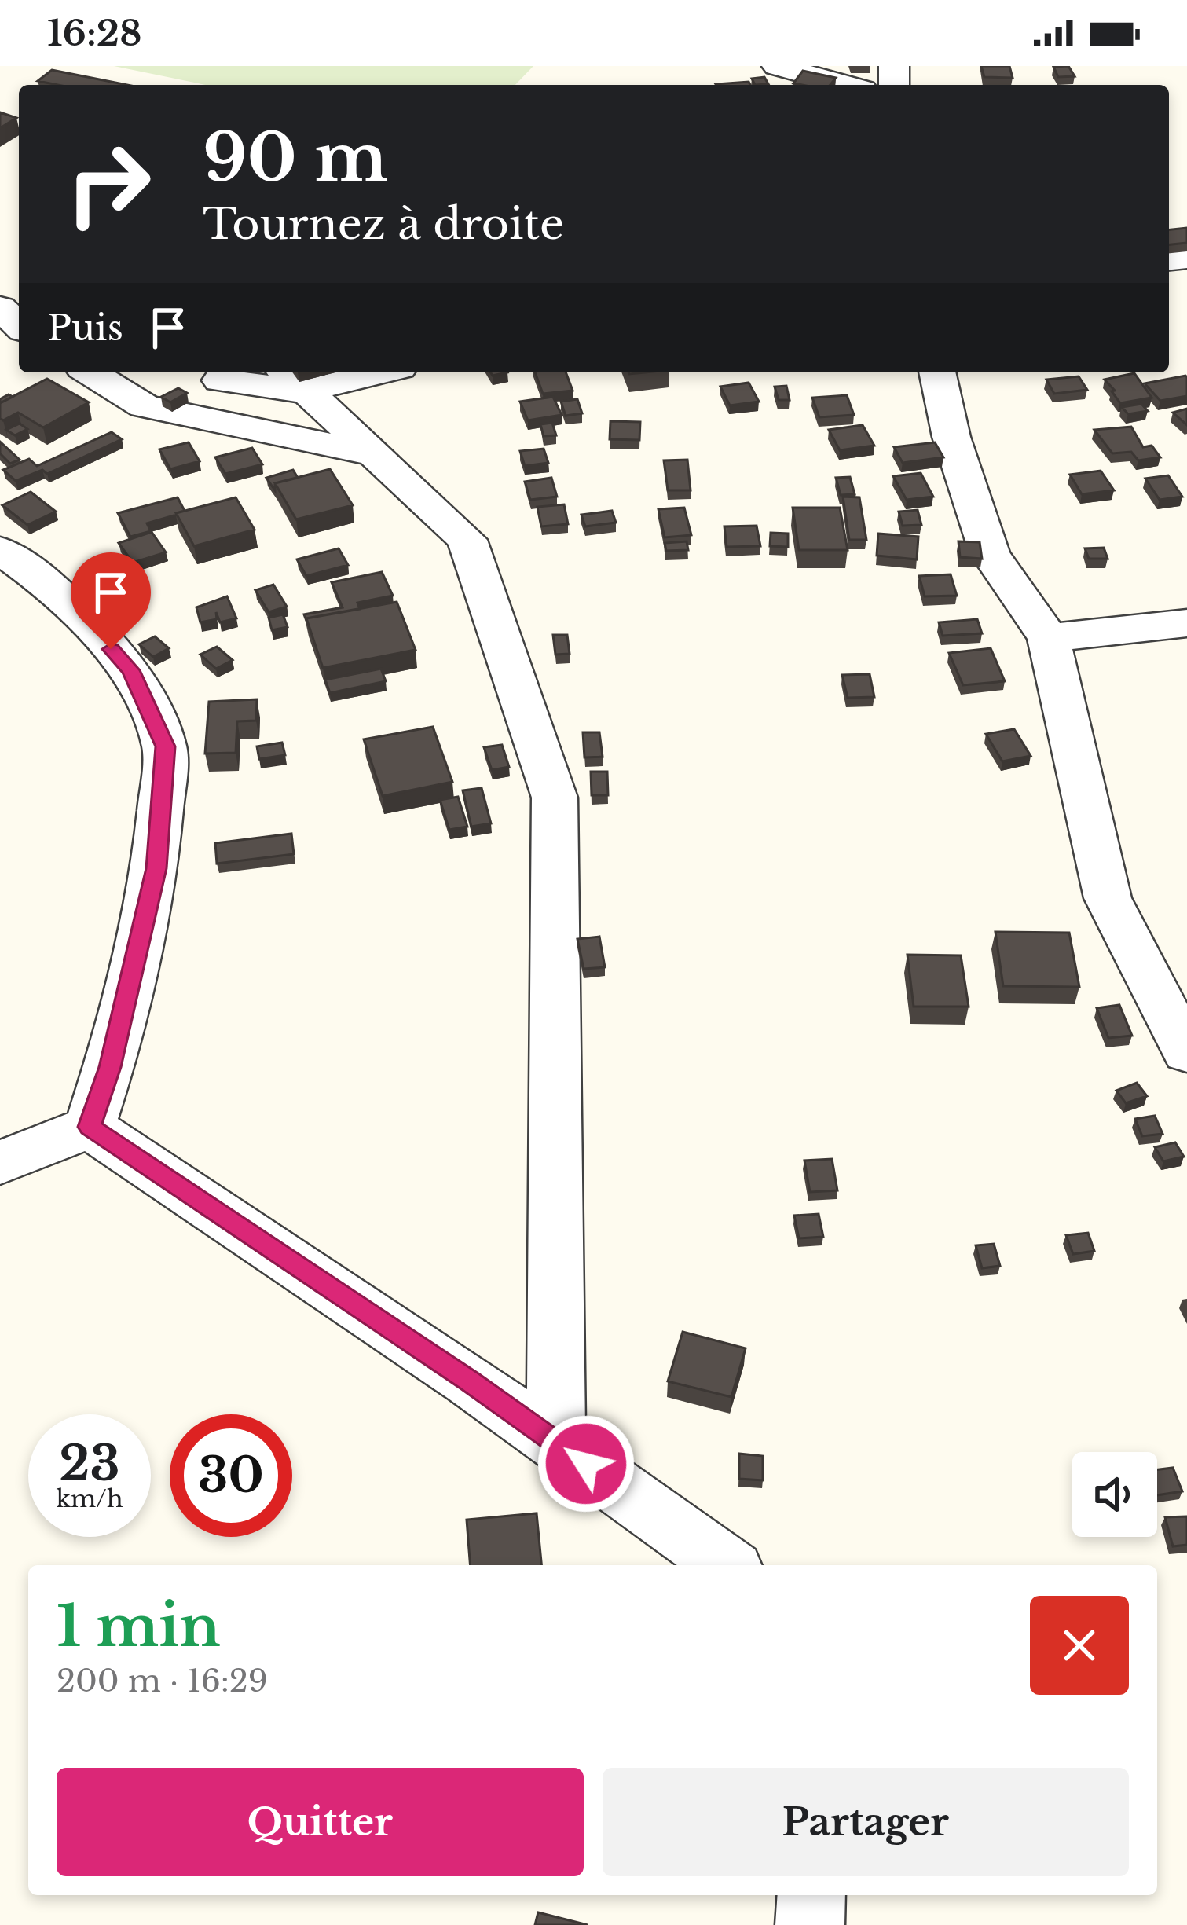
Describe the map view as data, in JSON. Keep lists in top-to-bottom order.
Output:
{
  "page": {
    "status": "16:28",
    "turn": ["90 m", "Tournez à droite"],
    "then": "Puis",
    "speed": "23 km/h",
    "limit": "30",
    "heading": ["1 min", "200 m · 16:29"],
    "buttons": ["Quitter", "Partager"]
  }
}
